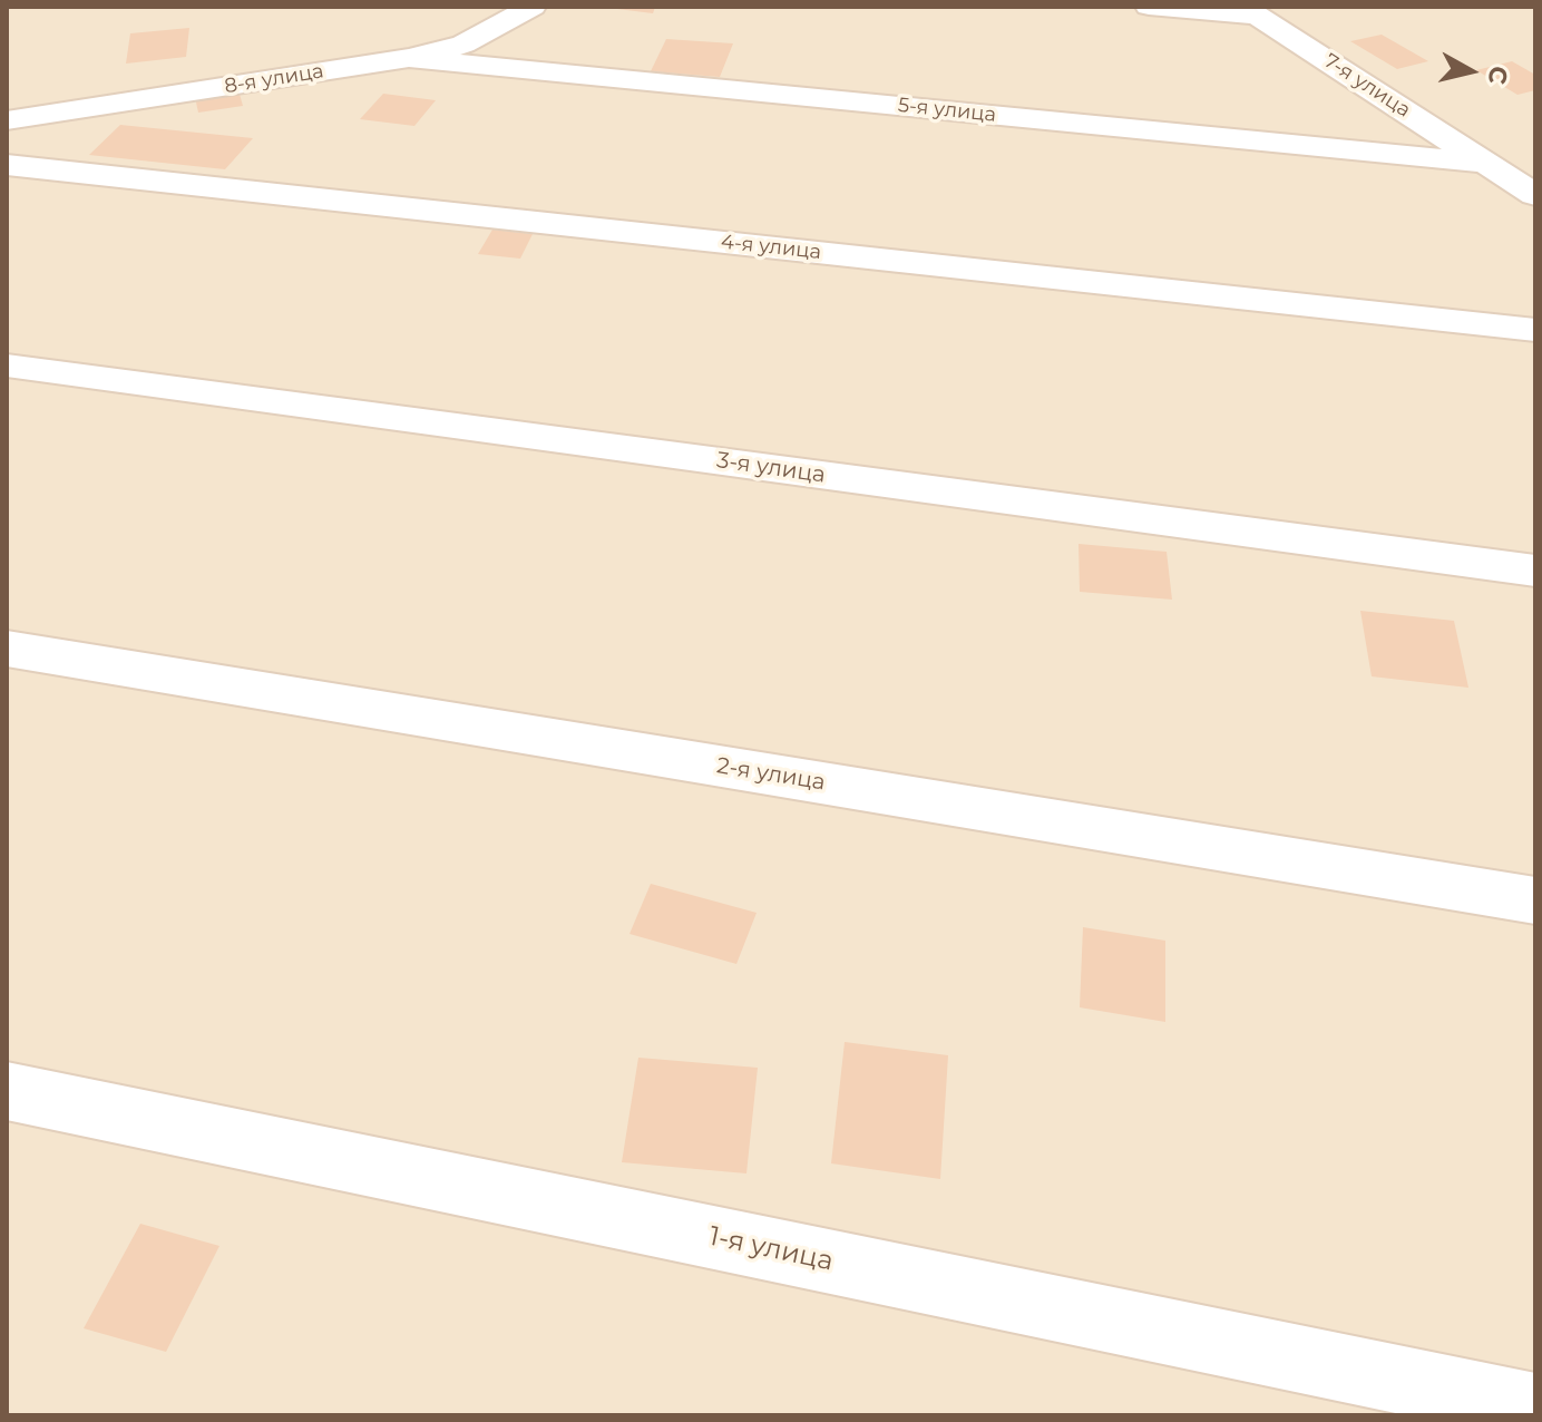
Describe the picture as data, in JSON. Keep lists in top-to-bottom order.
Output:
{
  "streets": {
    "street": [
      "8-я улица",
      "7-я улица",
      "5-я улица",
      "4-я улица",
      "3-я улица",
      "2-я улица",
      "1-я улица"
    ]
  },
  "crossings": [
    ["8-я улица", "5-я улица"],
    ["7-я улица", "5-я улица"]
  ],
  "north": "right"
}
